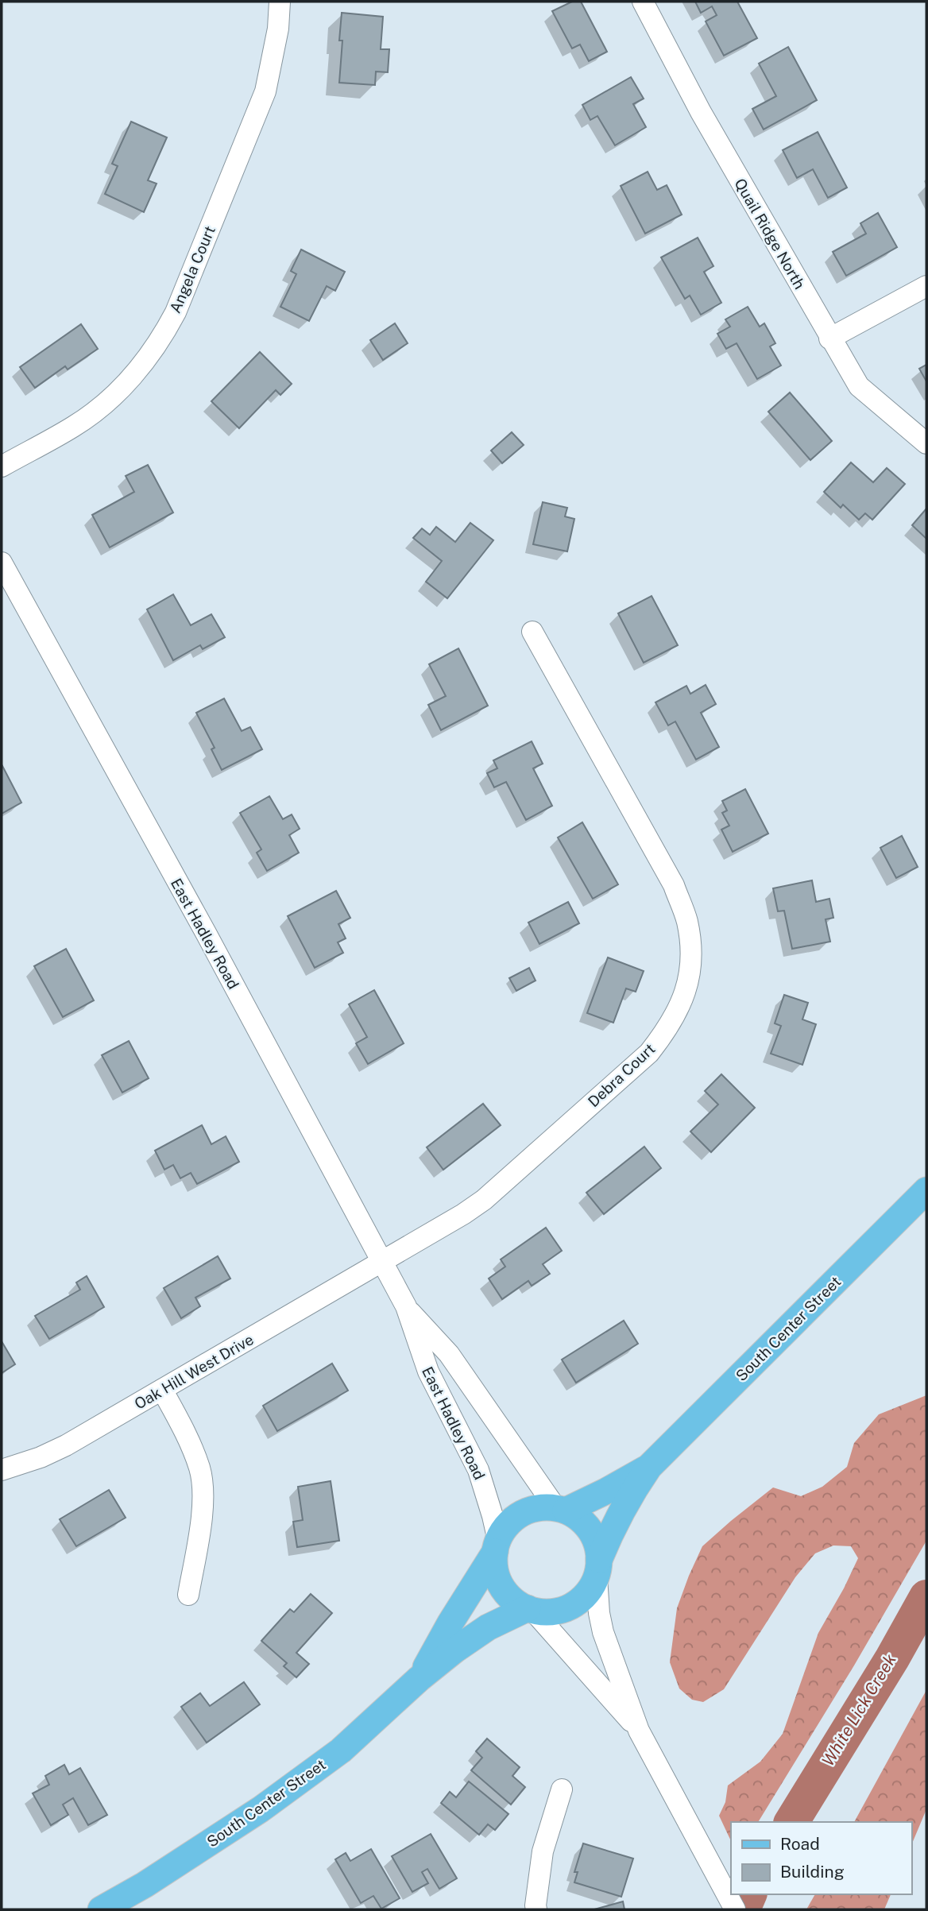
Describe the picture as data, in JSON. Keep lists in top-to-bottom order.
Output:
{
  "streets": {
    "main road": ["South Center Street"],
    "street": [
      "Quail Ridge North",
      "Angela Court",
      "East Hadley Road",
      "Debra Court",
      "Oak Hill West Drive"
    ]
  },
  "crossings": [
    ["East Hadley Road", "Debra Court"],
    ["East Hadley Road", "South Center Street"],
    ["East Hadley Road", "Oak Hill West Drive"],
    ["Debra Court", "Oak Hill West Drive"]
  ],
  "water": ["White Lick Creek"],
  "legend": ["Road", "Building"]
}
